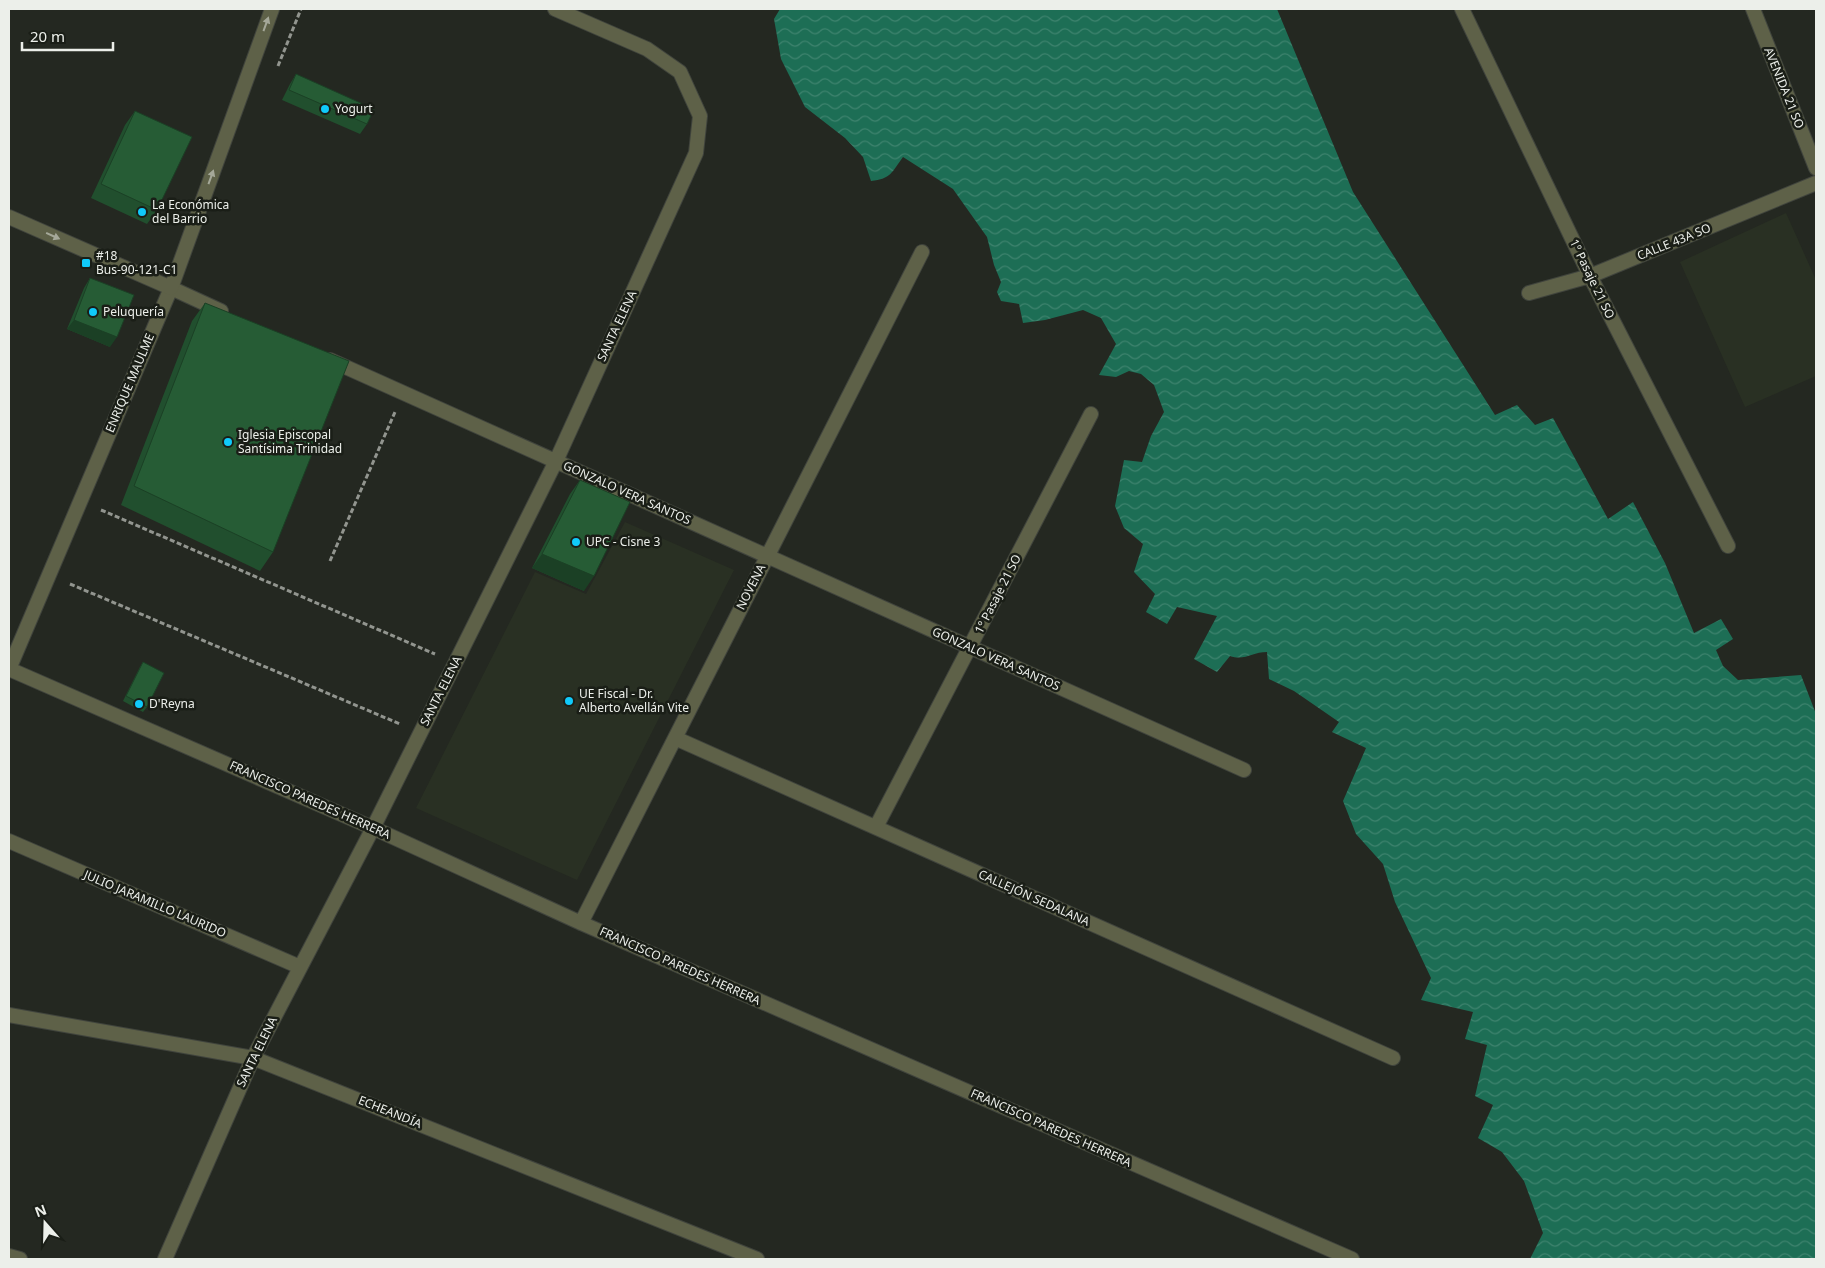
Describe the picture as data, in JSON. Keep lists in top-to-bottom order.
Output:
{
  "streets": {
    "street": [
      "AVENIDA 21 SO",
      "CALLE 43A SO",
      "1º Pasaje 21 SO",
      "SANTA ELENA",
      "ENRIQUE MAULME",
      "GONZALO VERA SANTOS",
      "NOVENA",
      "FRANCISCO PAREDES HERRERA",
      "CALLEJÓN SEDALANA",
      "JULIO JARAMILLO LAURIDO",
      "ECHEANDÍA"
    ]
  },
  "crossings": [
    ["CALLE 43A SO", "1º Pasaje 21 SO"],
    ["1º Pasaje 21 SO", "GONZALO VERA SANTOS"],
    ["1º Pasaje 21 SO", "CALLEJÓN SEDALANA"],
    ["SANTA ELENA", "GONZALO VERA SANTOS"],
    ["SANTA ELENA", "FRANCISCO PAREDES HERRERA"],
    ["SANTA ELENA", "JULIO JARAMILLO LAURIDO"],
    ["SANTA ELENA", "ECHEANDÍA"],
    ["ENRIQUE MAULME", "FRANCISCO PAREDES HERRERA"],
    ["GONZALO VERA SANTOS", "NOVENA"],
    ["NOVENA", "FRANCISCO PAREDES HERRERA"],
    ["NOVENA", "CALLEJÓN SEDALANA"]
  ],
  "one_way": ["ENRIQUE MAULME"],
  "places": {
    "other": [
      "Yogurt",
      "La Económica del Barrio",
      "Peluquería",
      "Iglesia Episcopal Santísima Trinidad",
      "UPC - Cisne 3",
      "UE Fiscal - Dr. Alberto Avellán Vite",
      "D'Reyna"
    ],
    "transit": ["#18 Bus-90-121-C1"]
  },
  "scale_bar": "20 m",
  "north": "top"
}
